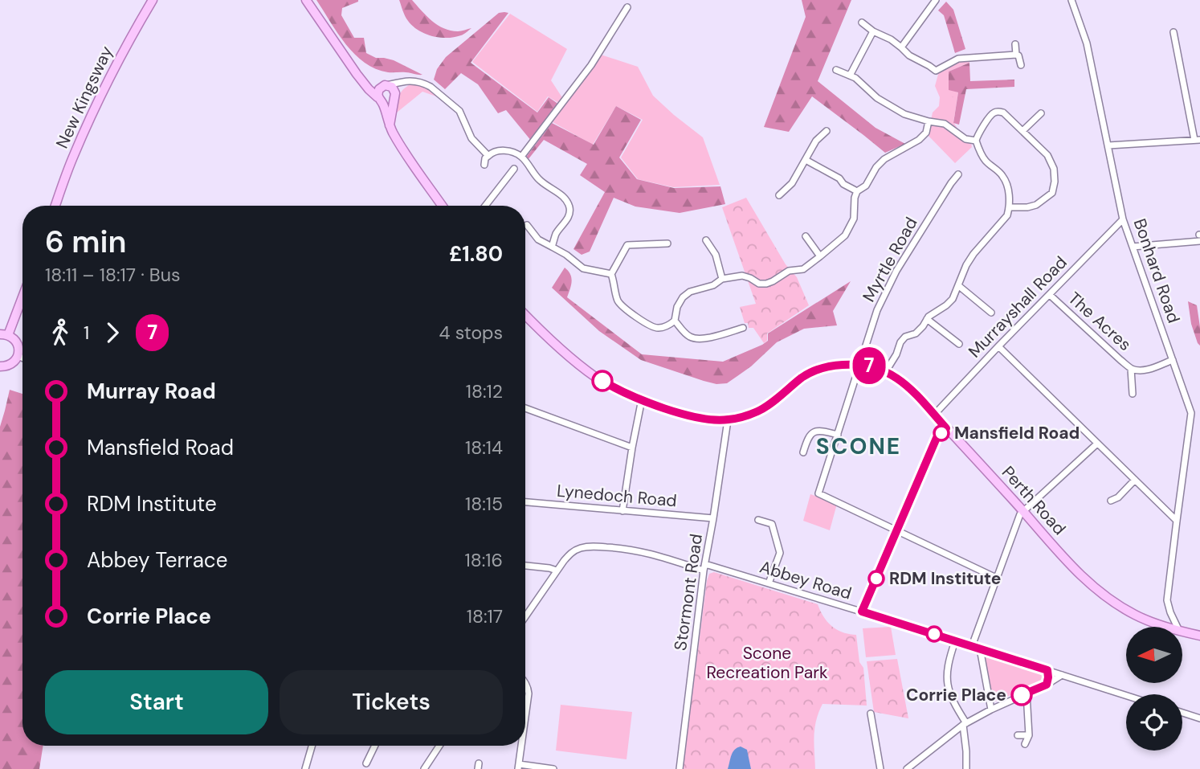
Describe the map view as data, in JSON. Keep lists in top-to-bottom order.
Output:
{
  "streets": {
    "main road": ["New Kingsway", "Perth Road"],
    "street": [
      "Myrtle Road",
      "Bonhard Road",
      "Murrayshall Road",
      "The Acres",
      "Lynedoch Road",
      "Abbey Road",
      "Stormont Road"
    ]
  },
  "crossings": [
    ["Myrtle Road", "Perth Road"],
    ["Bonhard Road", "Murrayshall Road"],
    ["Bonhard Road", "The Acres"],
    ["Murrayshall Road", "The Acres"],
    ["Murrayshall Road", "Perth Road"],
    ["Lynedoch Road", "Stormont Road"],
    ["Perth Road", "Stormont Road"],
    ["Abbey Road", "Stormont Road"]
  ],
  "districts": ["SCONE"],
  "parks": ["Scone Recreation Park"],
  "places": ["Mansfield Road", "RDM Institute", "Corrie Place"],
  "lines": ["bus line 7"],
  "north": "left",
  "page": {
    "on_map": "7",
    "heading": ["6 min", "18:11 – 18:17 · Bus", "£1.80"],
    "legs": ["1", "7", "4 stops"],
    "list": [
      {
        "name": "Murray Road",
        "value": "18:12"
      },
      {
        "name": "Mansfield Road",
        "value": "18:14"
      },
      {
        "name": "RDM Institute",
        "value": "18:15"
      },
      {
        "name": "Abbey Terrace",
        "value": "18:16"
      },
      {
        "name": "Corrie Place",
        "value": "18:17"
      }
    ],
    "buttons": ["Start", "Tickets"]
  }
}
